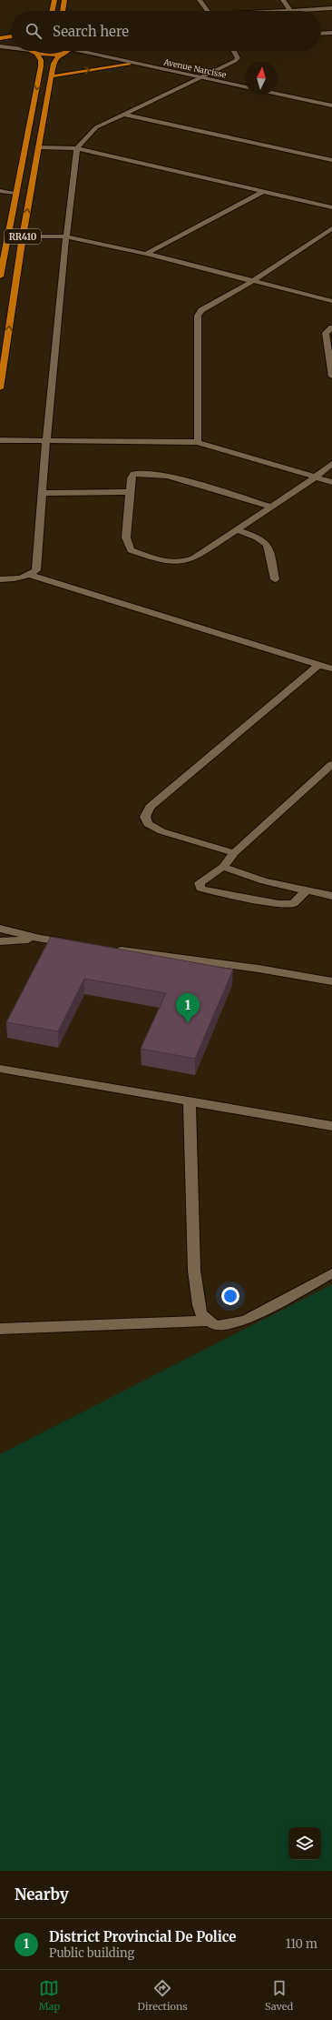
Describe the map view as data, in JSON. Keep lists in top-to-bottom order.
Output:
{
  "streets": {
    "highway": ["RR410"],
    "street": ["Avenue Narcisse"]
  },
  "crossings": [
    ["Avenue Narcisse", "RR410"]
  ],
  "north": "top",
  "page": {
    "search": "Search here",
    "pins": "1",
    "heading": "Nearby",
    "list": [
      {
        "mark": "1",
        "name": "District Provincial De Police",
        "note": "Public building",
        "value": "110 m"
      }
    ],
    "nav": ["Map", "Directions", "Saved"]
  }
}
